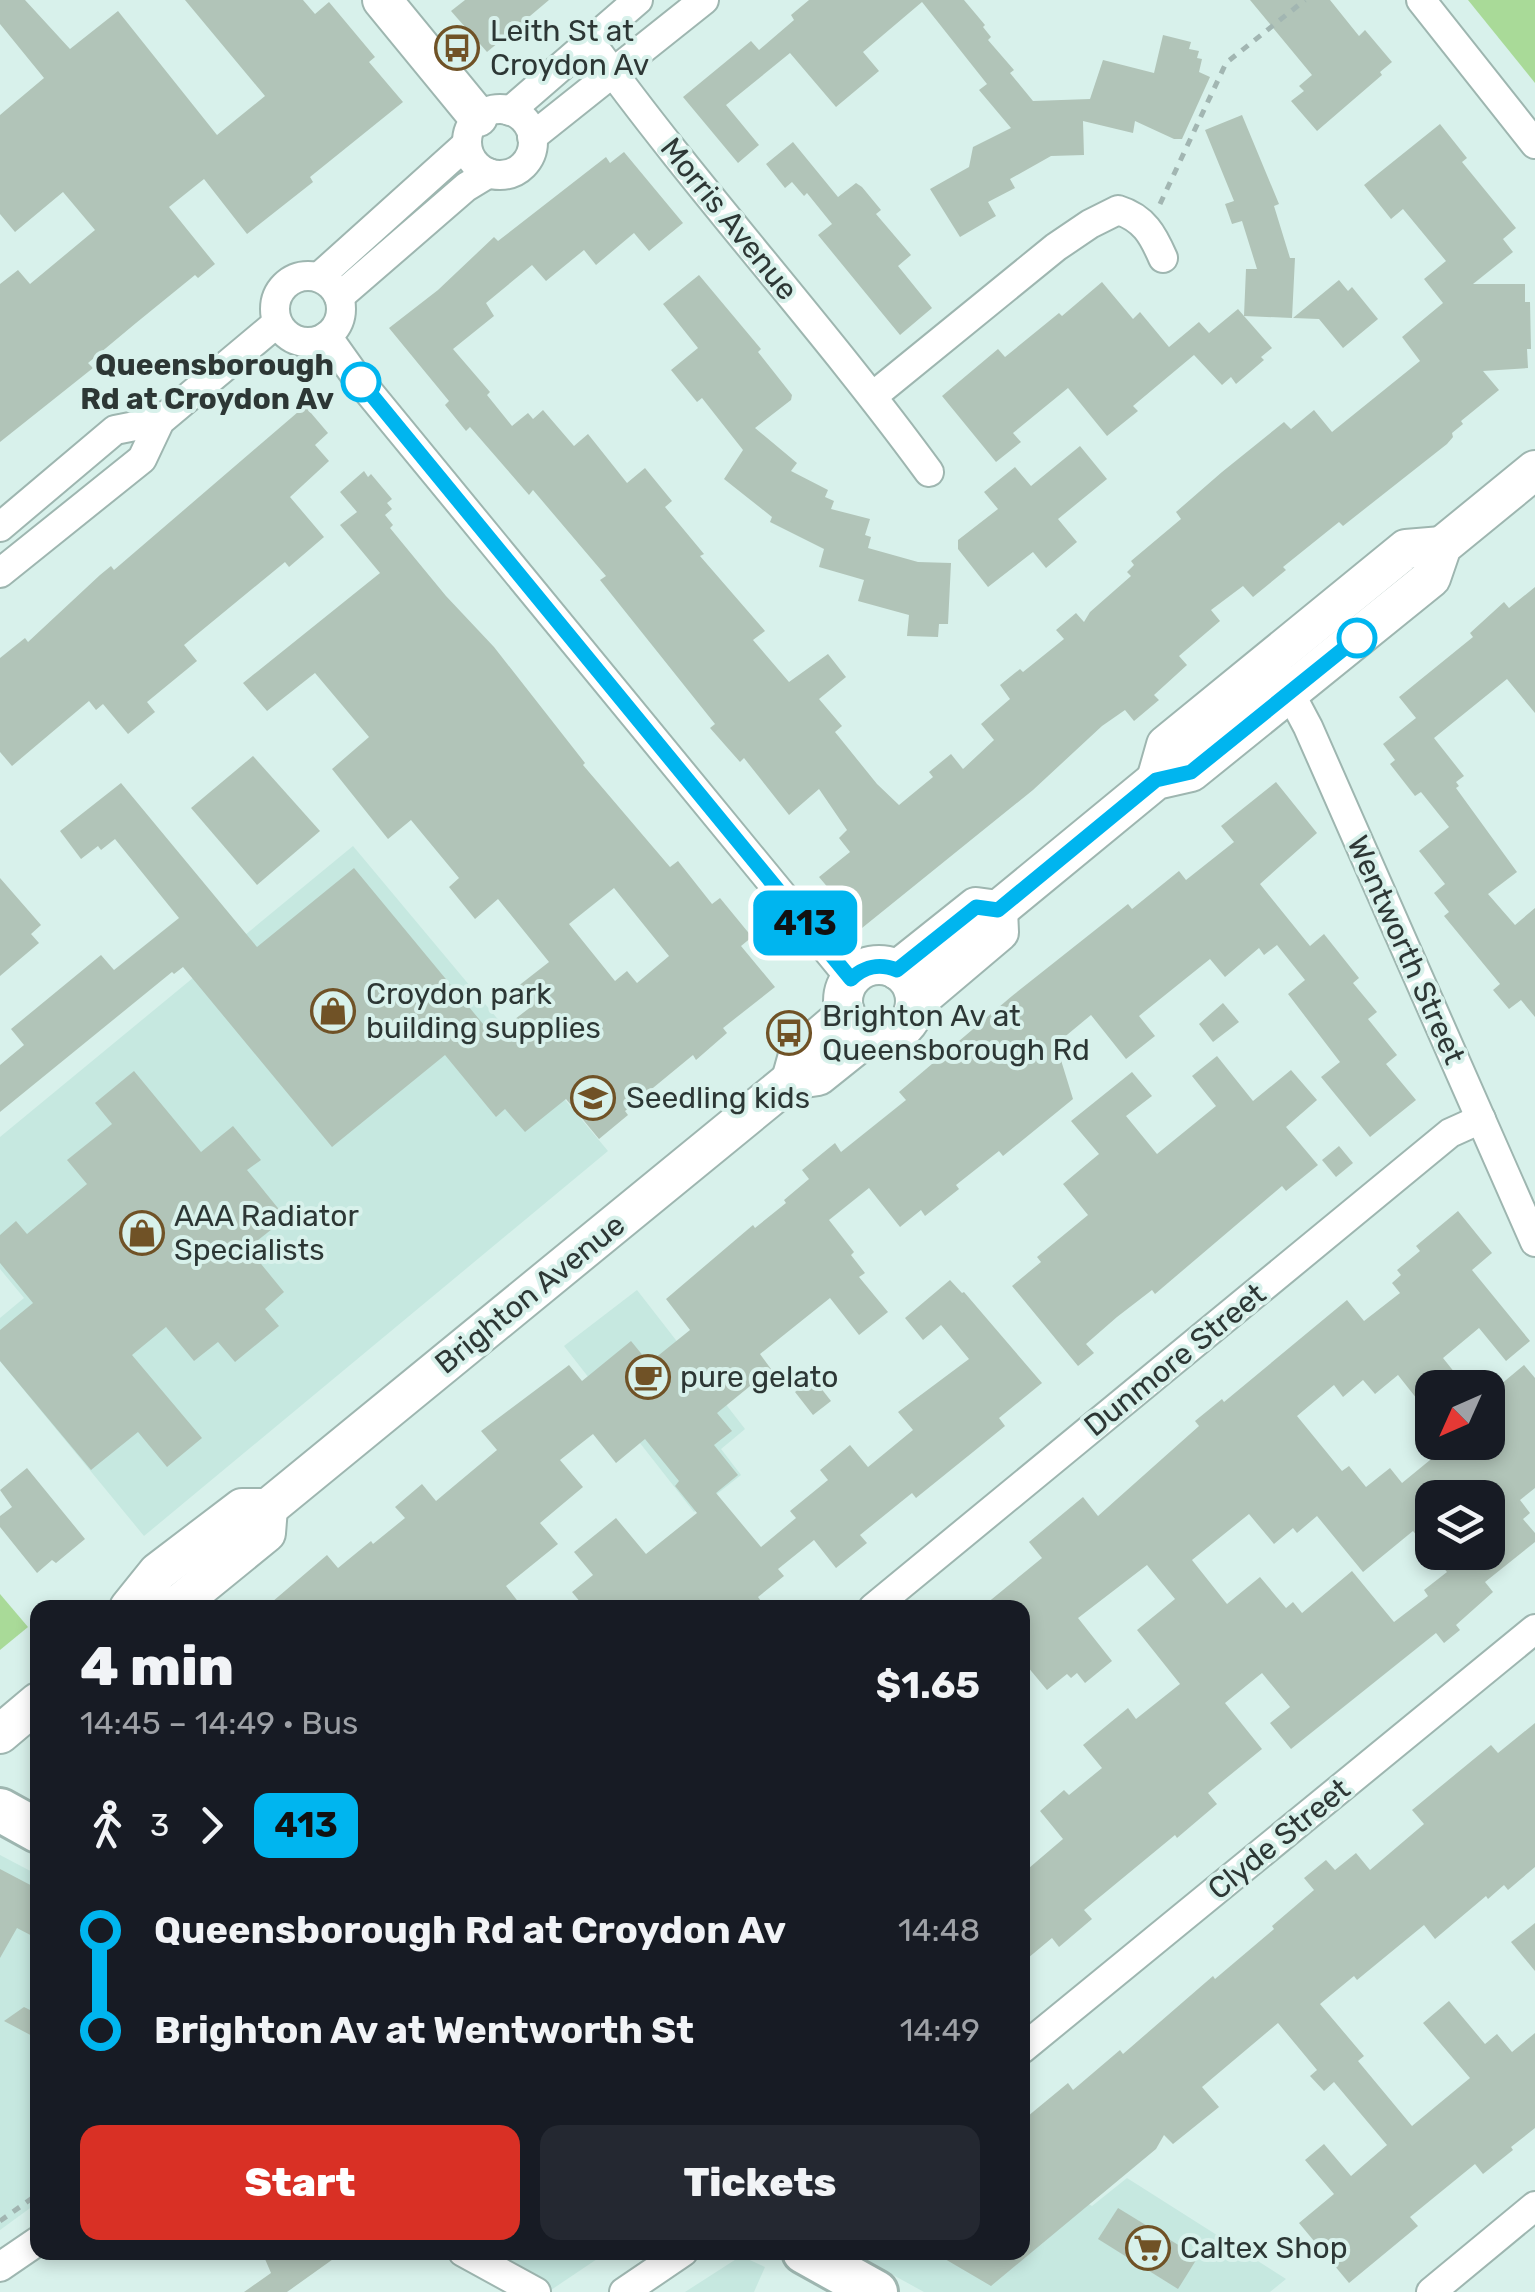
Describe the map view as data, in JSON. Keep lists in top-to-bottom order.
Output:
{
  "streets": {
    "main road": ["Brighton Avenue"],
    "street": [
      "Morris Avenue",
      "Wentworth Street",
      "Dunmore Street",
      "Clyde Street"
    ]
  },
  "crossings": [
    ["Wentworth Street", "Dunmore Street"]
  ],
  "places": {
    "bus stop": ["Leith St at Croydon Av", "Brighton Av at Queensborough Rd"],
    "other": ["Queensborough Rd at Croydon Av"],
    "shop": ["Croydon park building supplies", "AAA Radiator Specialists"],
    "school or university": ["Seedling kids"],
    "cafe": ["pure gelato"],
    "supermarket": ["Caltex Shop"]
  },
  "lines": ["bus line 413"],
  "north": "bottom left",
  "page": {
    "on_map": "413",
    "heading": ["4 min", "14:45 – 14:49 · Bus", "$1.65"],
    "legs": ["3", "413"],
    "list": [
      {
        "name": "Queensborough Rd at Croydon Av",
        "value": "14:48"
      },
      {
        "name": "Brighton Av at Wentworth St",
        "value": "14:49"
      }
    ],
    "buttons": ["Start", "Tickets"]
  }
}
